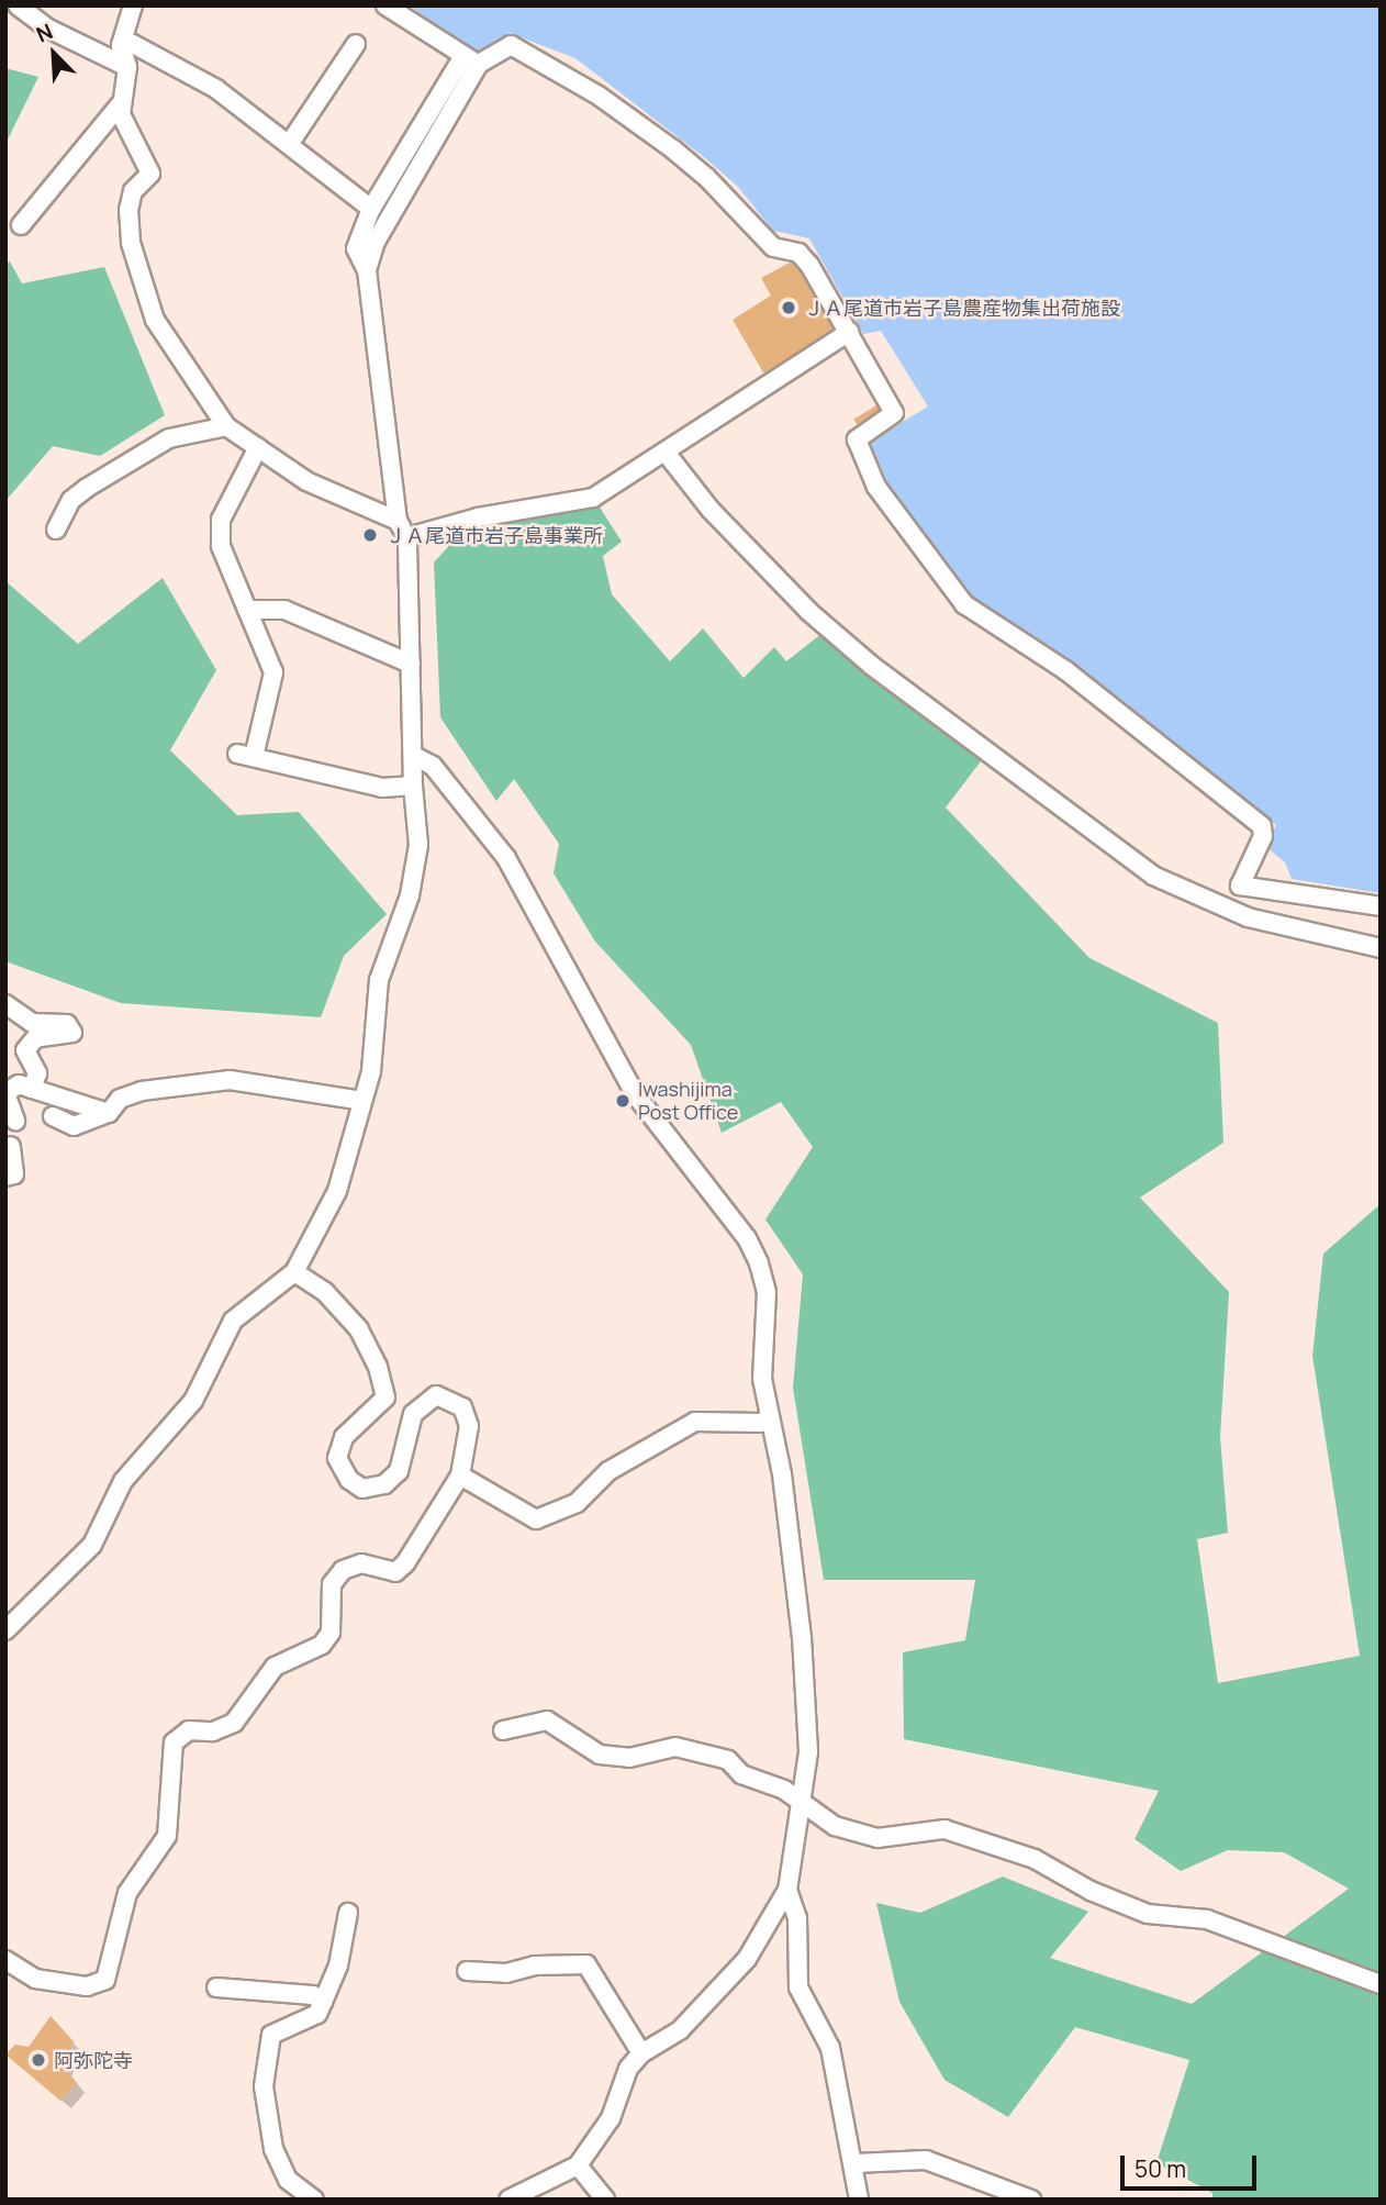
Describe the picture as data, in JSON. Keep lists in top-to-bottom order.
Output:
{
  "places": [
    "ＪＡ尾道市岩子島農産物集出荷施設",
    "ＪＡ尾道市岩子島事業所",
    "Iwashijima Post Office",
    "阿弥陀寺"
  ],
  "scale_bar": "50 m",
  "north": "top left"
}
